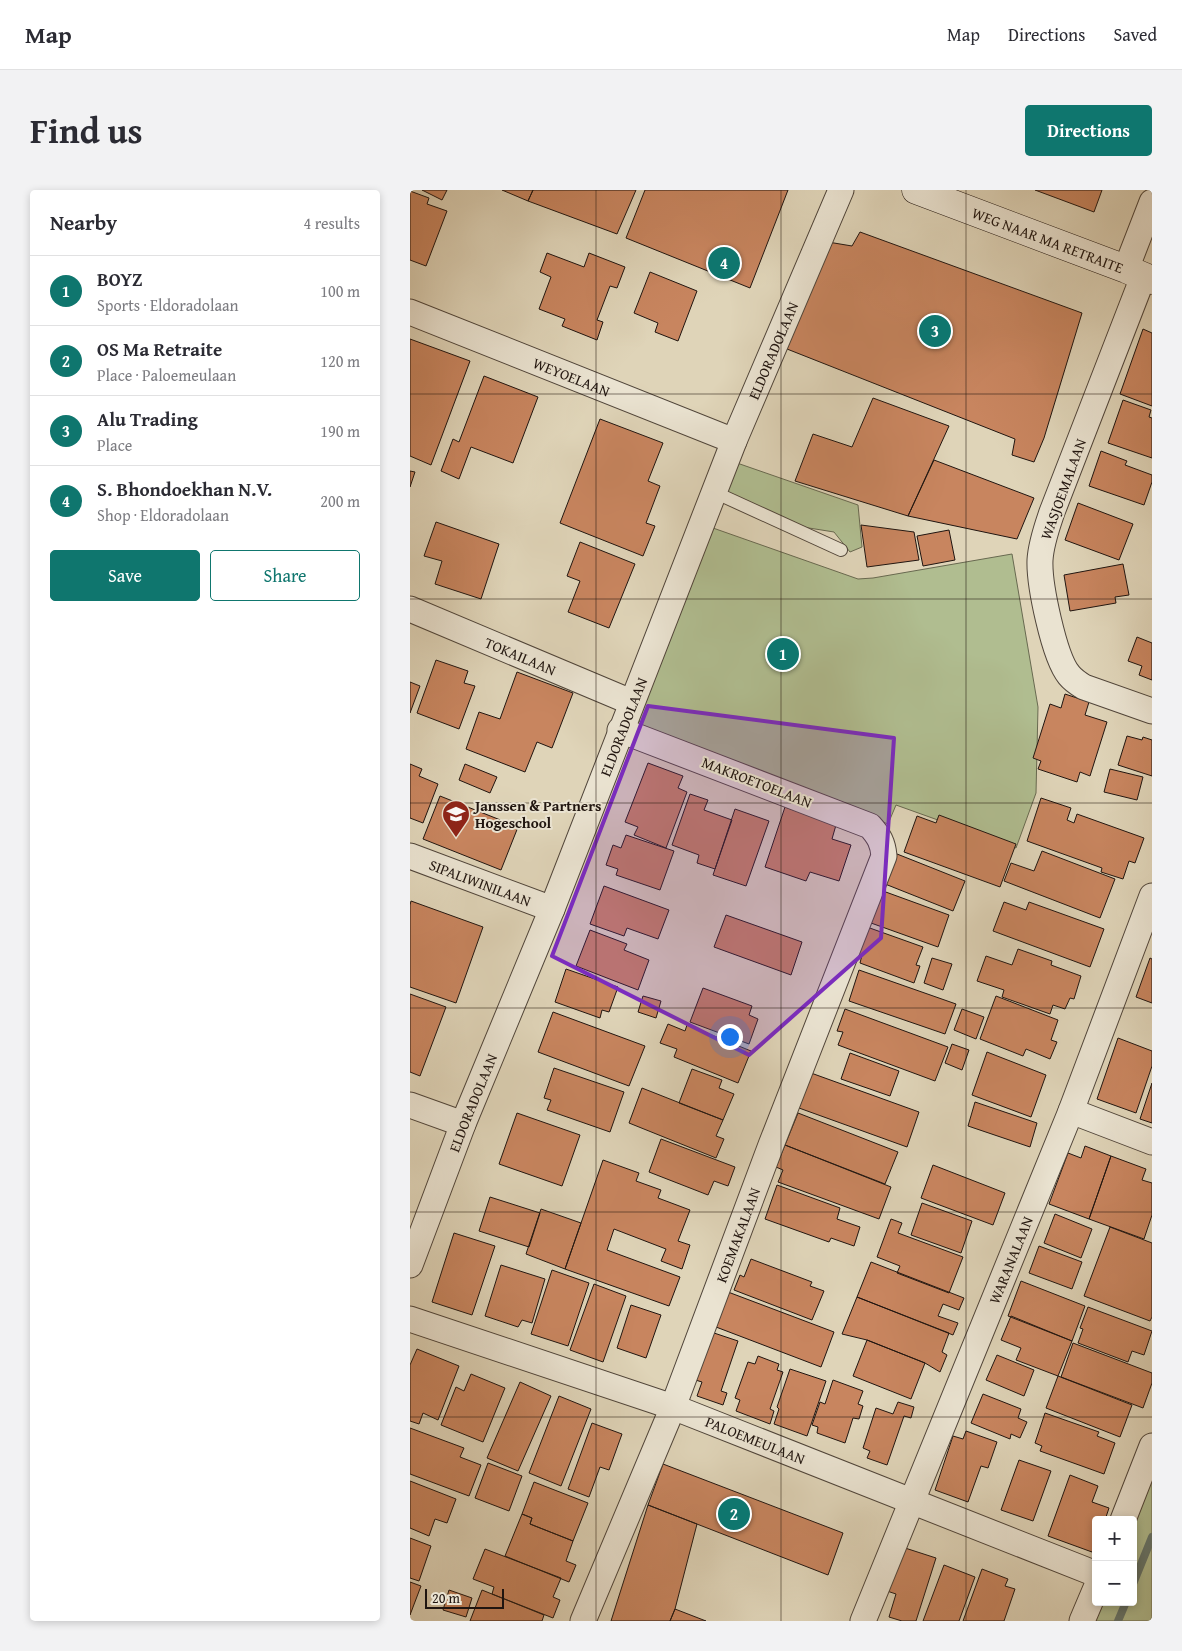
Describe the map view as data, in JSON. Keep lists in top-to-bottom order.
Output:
{
  "streets": {
    "street": [
      "WEG NAAR MA RETRAITE",
      "ELDORADOLAAN",
      "WEYOELAAN",
      "WASJOEMALAAN",
      "TOKAILAAN",
      "MAKROETOELAAN",
      "SIPALIWINILAAN",
      "KOEMAKALAAN",
      "WARANALAAN",
      "PALOEMEULAAN"
    ]
  },
  "crossings": [
    ["WEG NAAR MA RETRAITE", "WASJOEMALAAN"],
    ["ELDORADOLAAN", "WEYOELAAN"],
    ["ELDORADOLAAN", "TOKAILAAN"],
    ["ELDORADOLAAN", "MAKROETOELAAN"],
    ["ELDORADOLAAN", "SIPALIWINILAAN"],
    ["MAKROETOELAAN", "KOEMAKALAAN"],
    ["KOEMAKALAAN", "PALOEMEULAAN"],
    ["WARANALAAN", "PALOEMEULAAN"]
  ],
  "places": {
    "school or university": ["Janssen & Partners Hogeschool"]
  },
  "scale_bar": "20 m",
  "page": {
    "header": "Map",
    "nav": ["Map", "Directions", "Saved"],
    "title": "Find us",
    "buttons": [
      "Directions",
      ["Save", "Share"]
    ],
    "heading": ["Nearby", "4 results"],
    "pins": [
      "4",
      "3",
      "1",
      "2"
    ],
    "list": [
      {
        "mark": "1",
        "name": "BOYZ",
        "note": "Sports · Eldoradolaan",
        "value": "100 m"
      },
      {
        "mark": "2",
        "name": "OS Ma Retraite",
        "note": "Place · Paloemeulaan",
        "value": "120 m"
      },
      {
        "mark": "3",
        "name": "Alu Trading",
        "note": "Place",
        "value": "190 m"
      },
      {
        "mark": "4",
        "name": "S. Bhondoekhan N.V.",
        "note": "Shop · Eldoradolaan",
        "value": "200 m"
      }
    ],
    "map_buttons": ["+", "−"],
    "scale": "20 m"
  }
}
